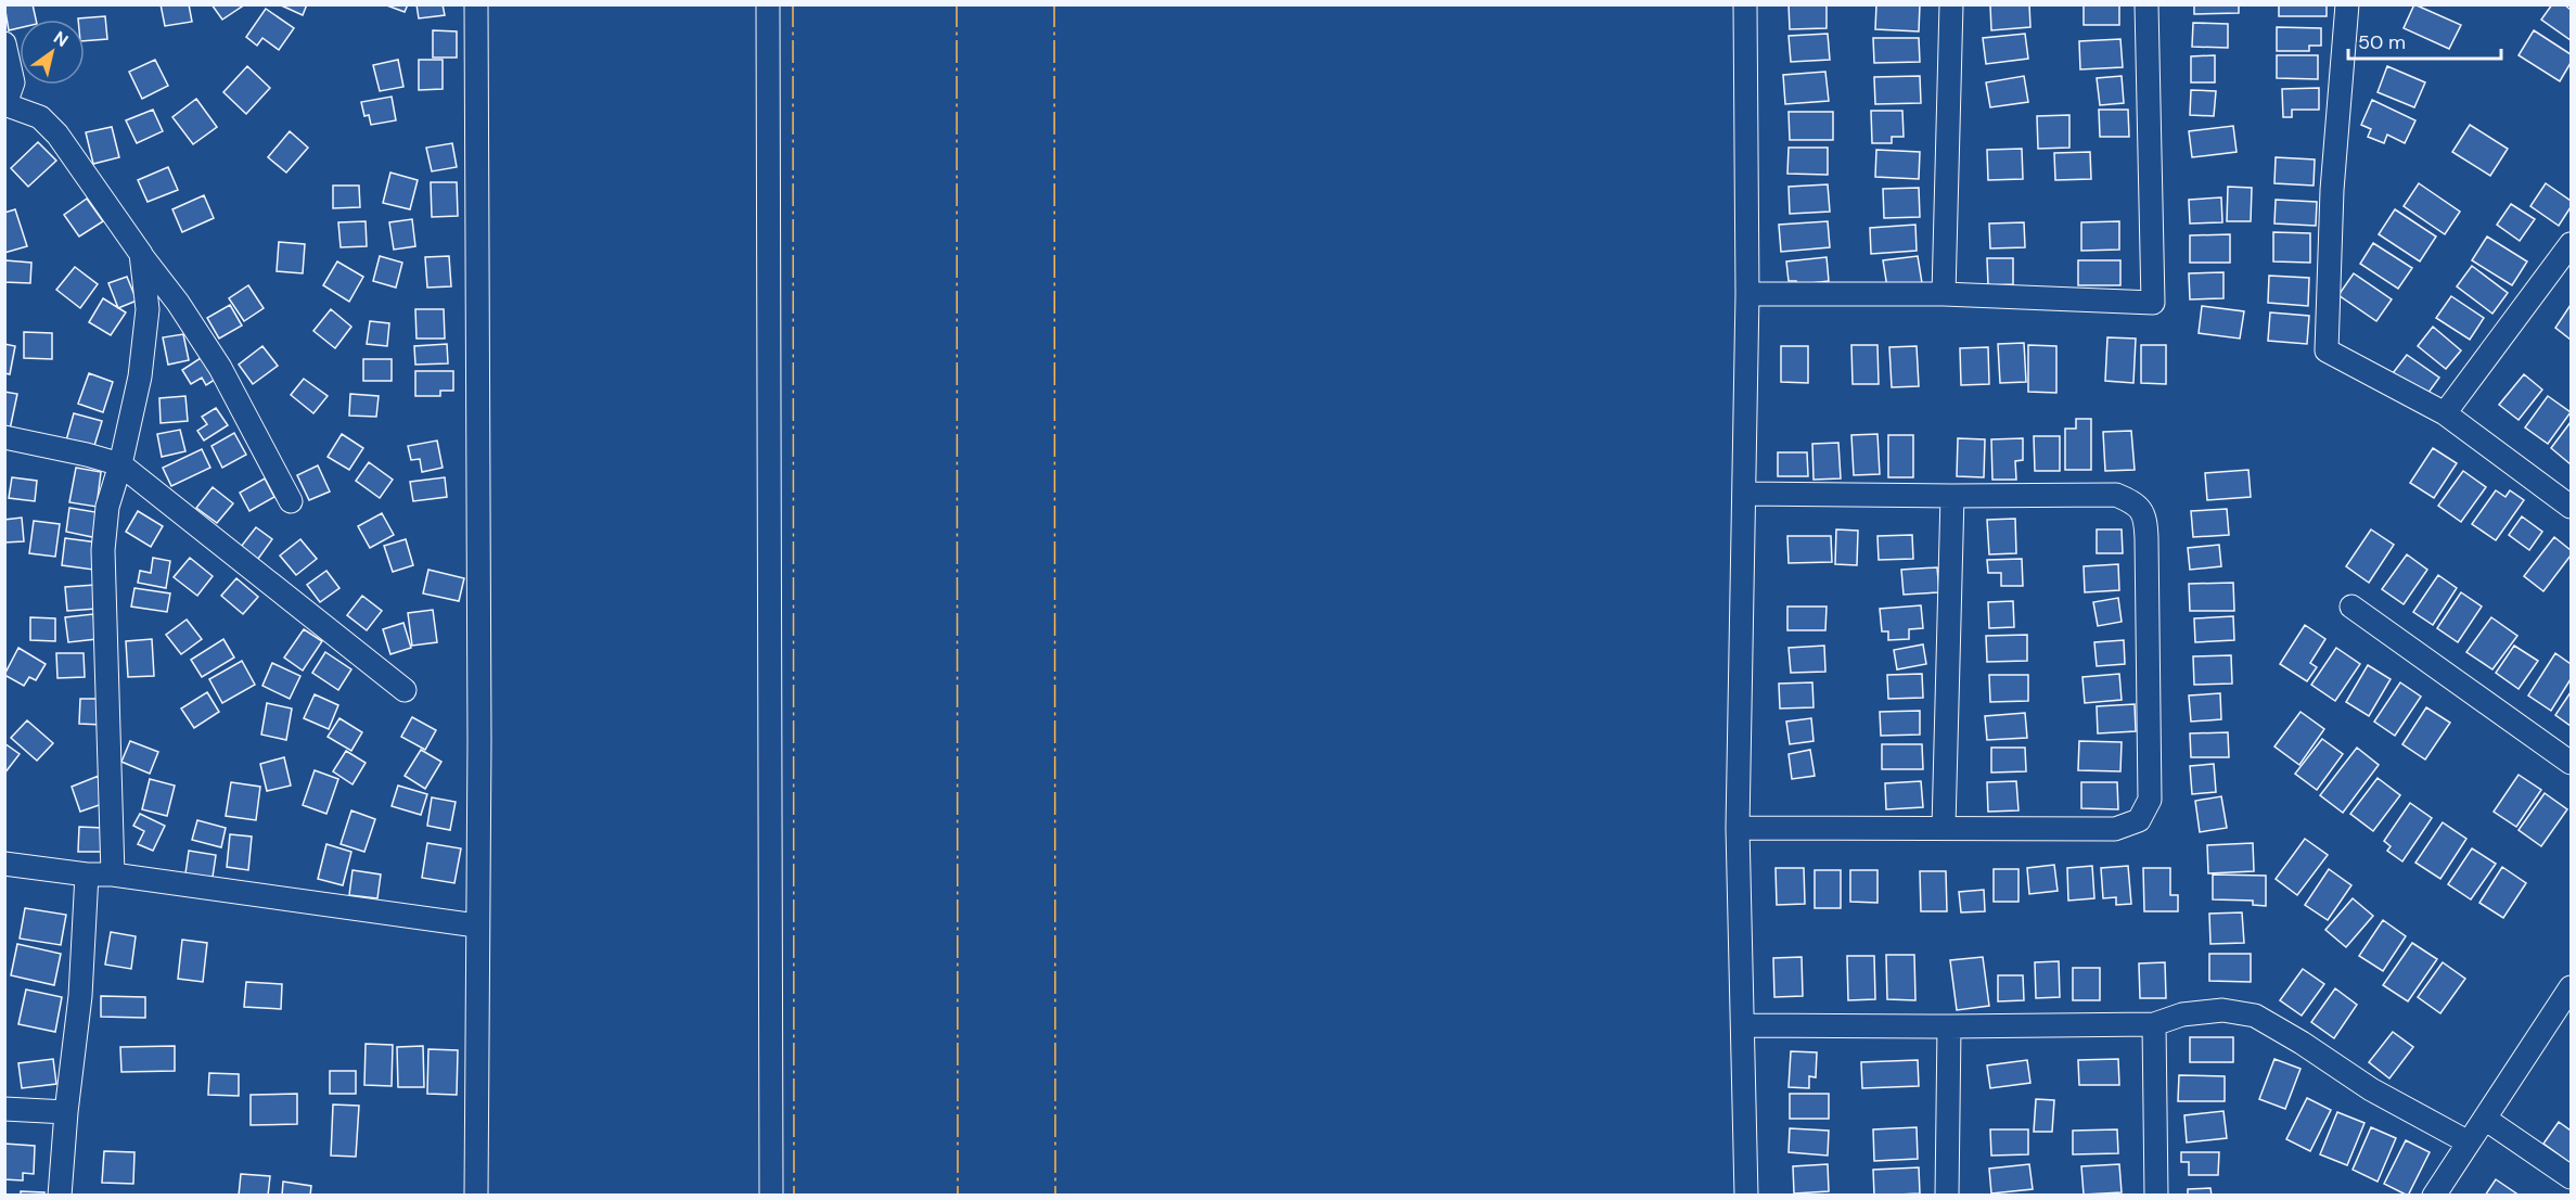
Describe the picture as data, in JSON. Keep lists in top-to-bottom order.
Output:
{
  "scale_bar": "50 m",
  "north": "top right"
}
